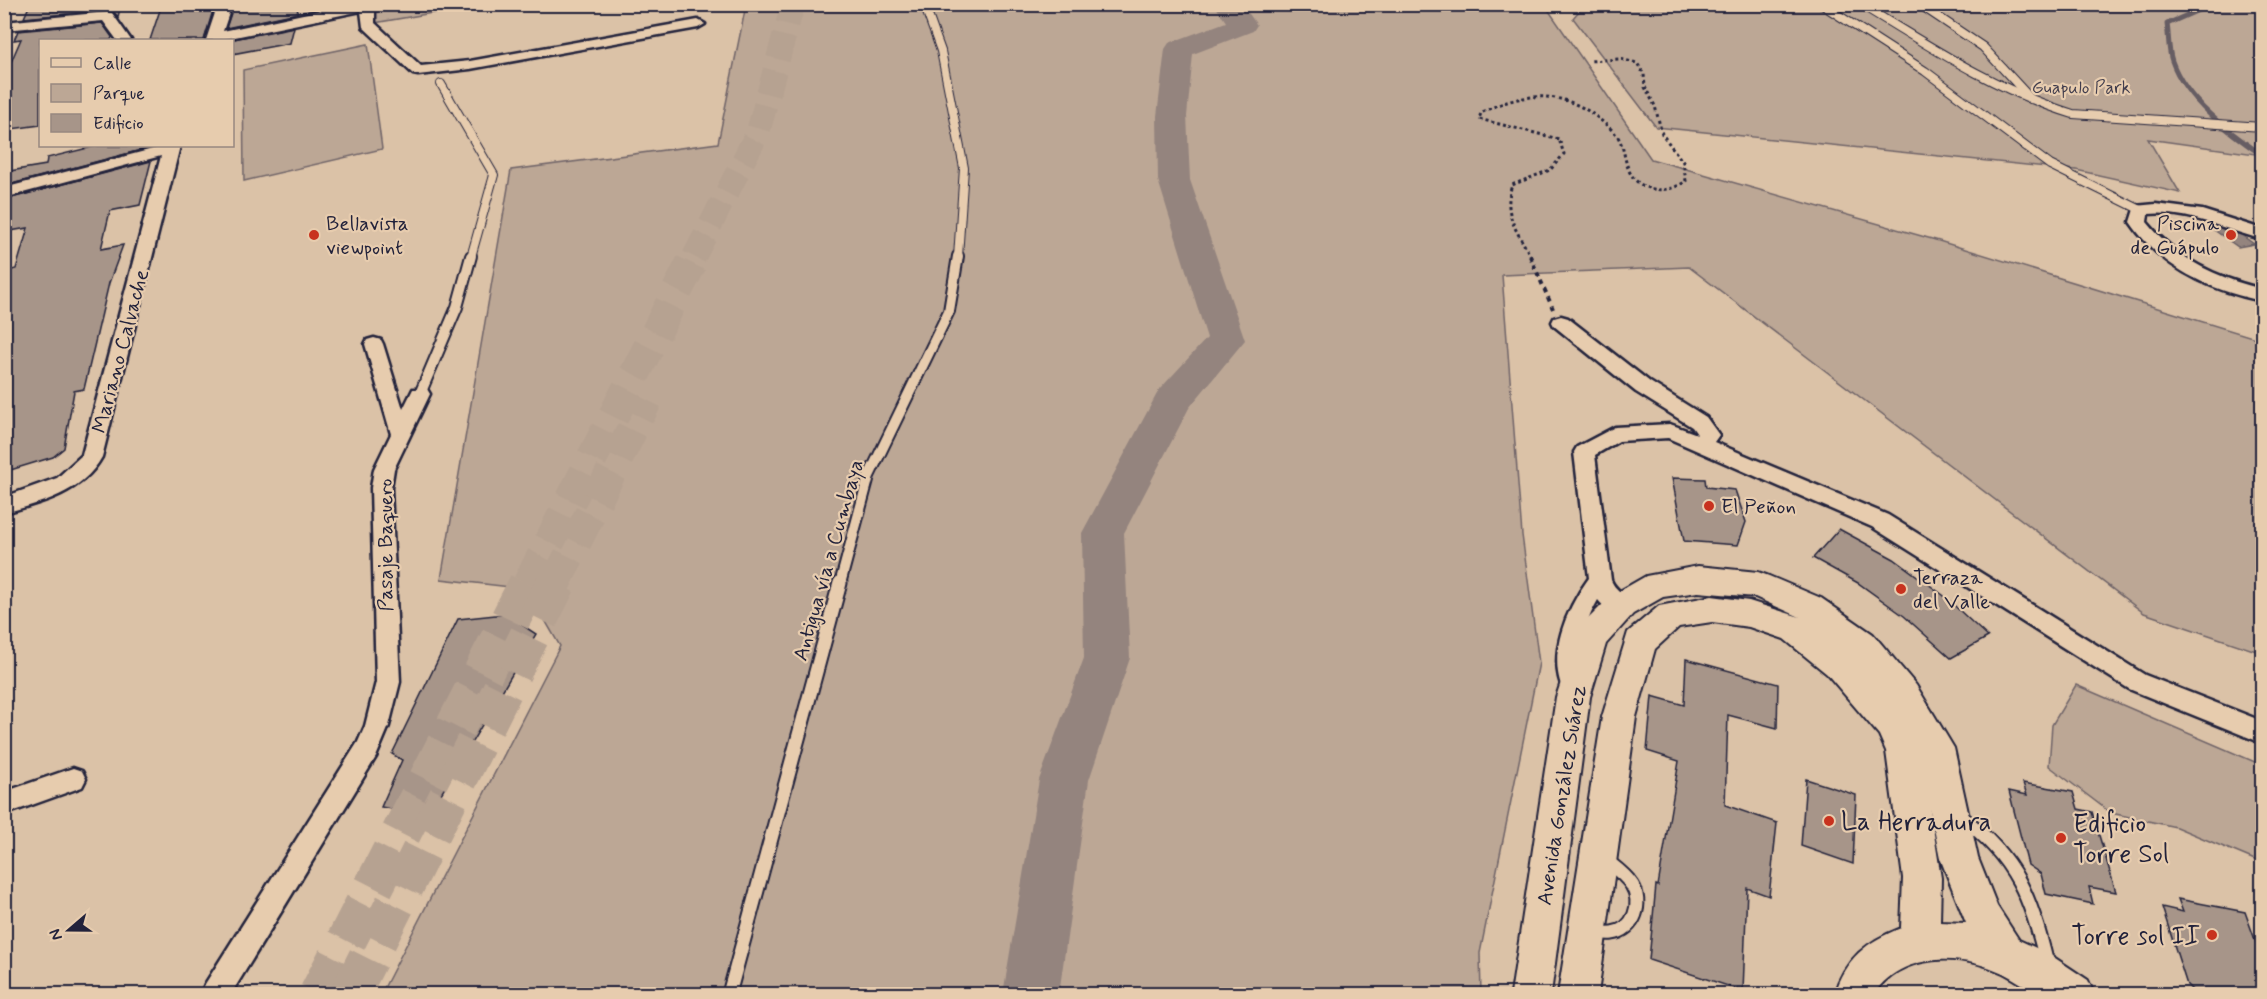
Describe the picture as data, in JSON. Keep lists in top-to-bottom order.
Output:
{
  "streets": {
    "main road": ["Avenida González Suárez"],
    "street": ["Mariano Calvache", "Pasaje Baquero"],
    "lane": ["Antigua vía a Cumbaya"]
  },
  "parks": ["Guapulo Park"],
  "places": [
    "Bellavista viewpoint",
    "Piscina de Guápulo",
    "El Peñon",
    "Terraza del Valle",
    "La Herradura",
    "Edificio Torre Sol",
    "Torre sol II"
  ],
  "legend": ["Calle", "Parque", "Edificio"],
  "north": "left"
}
